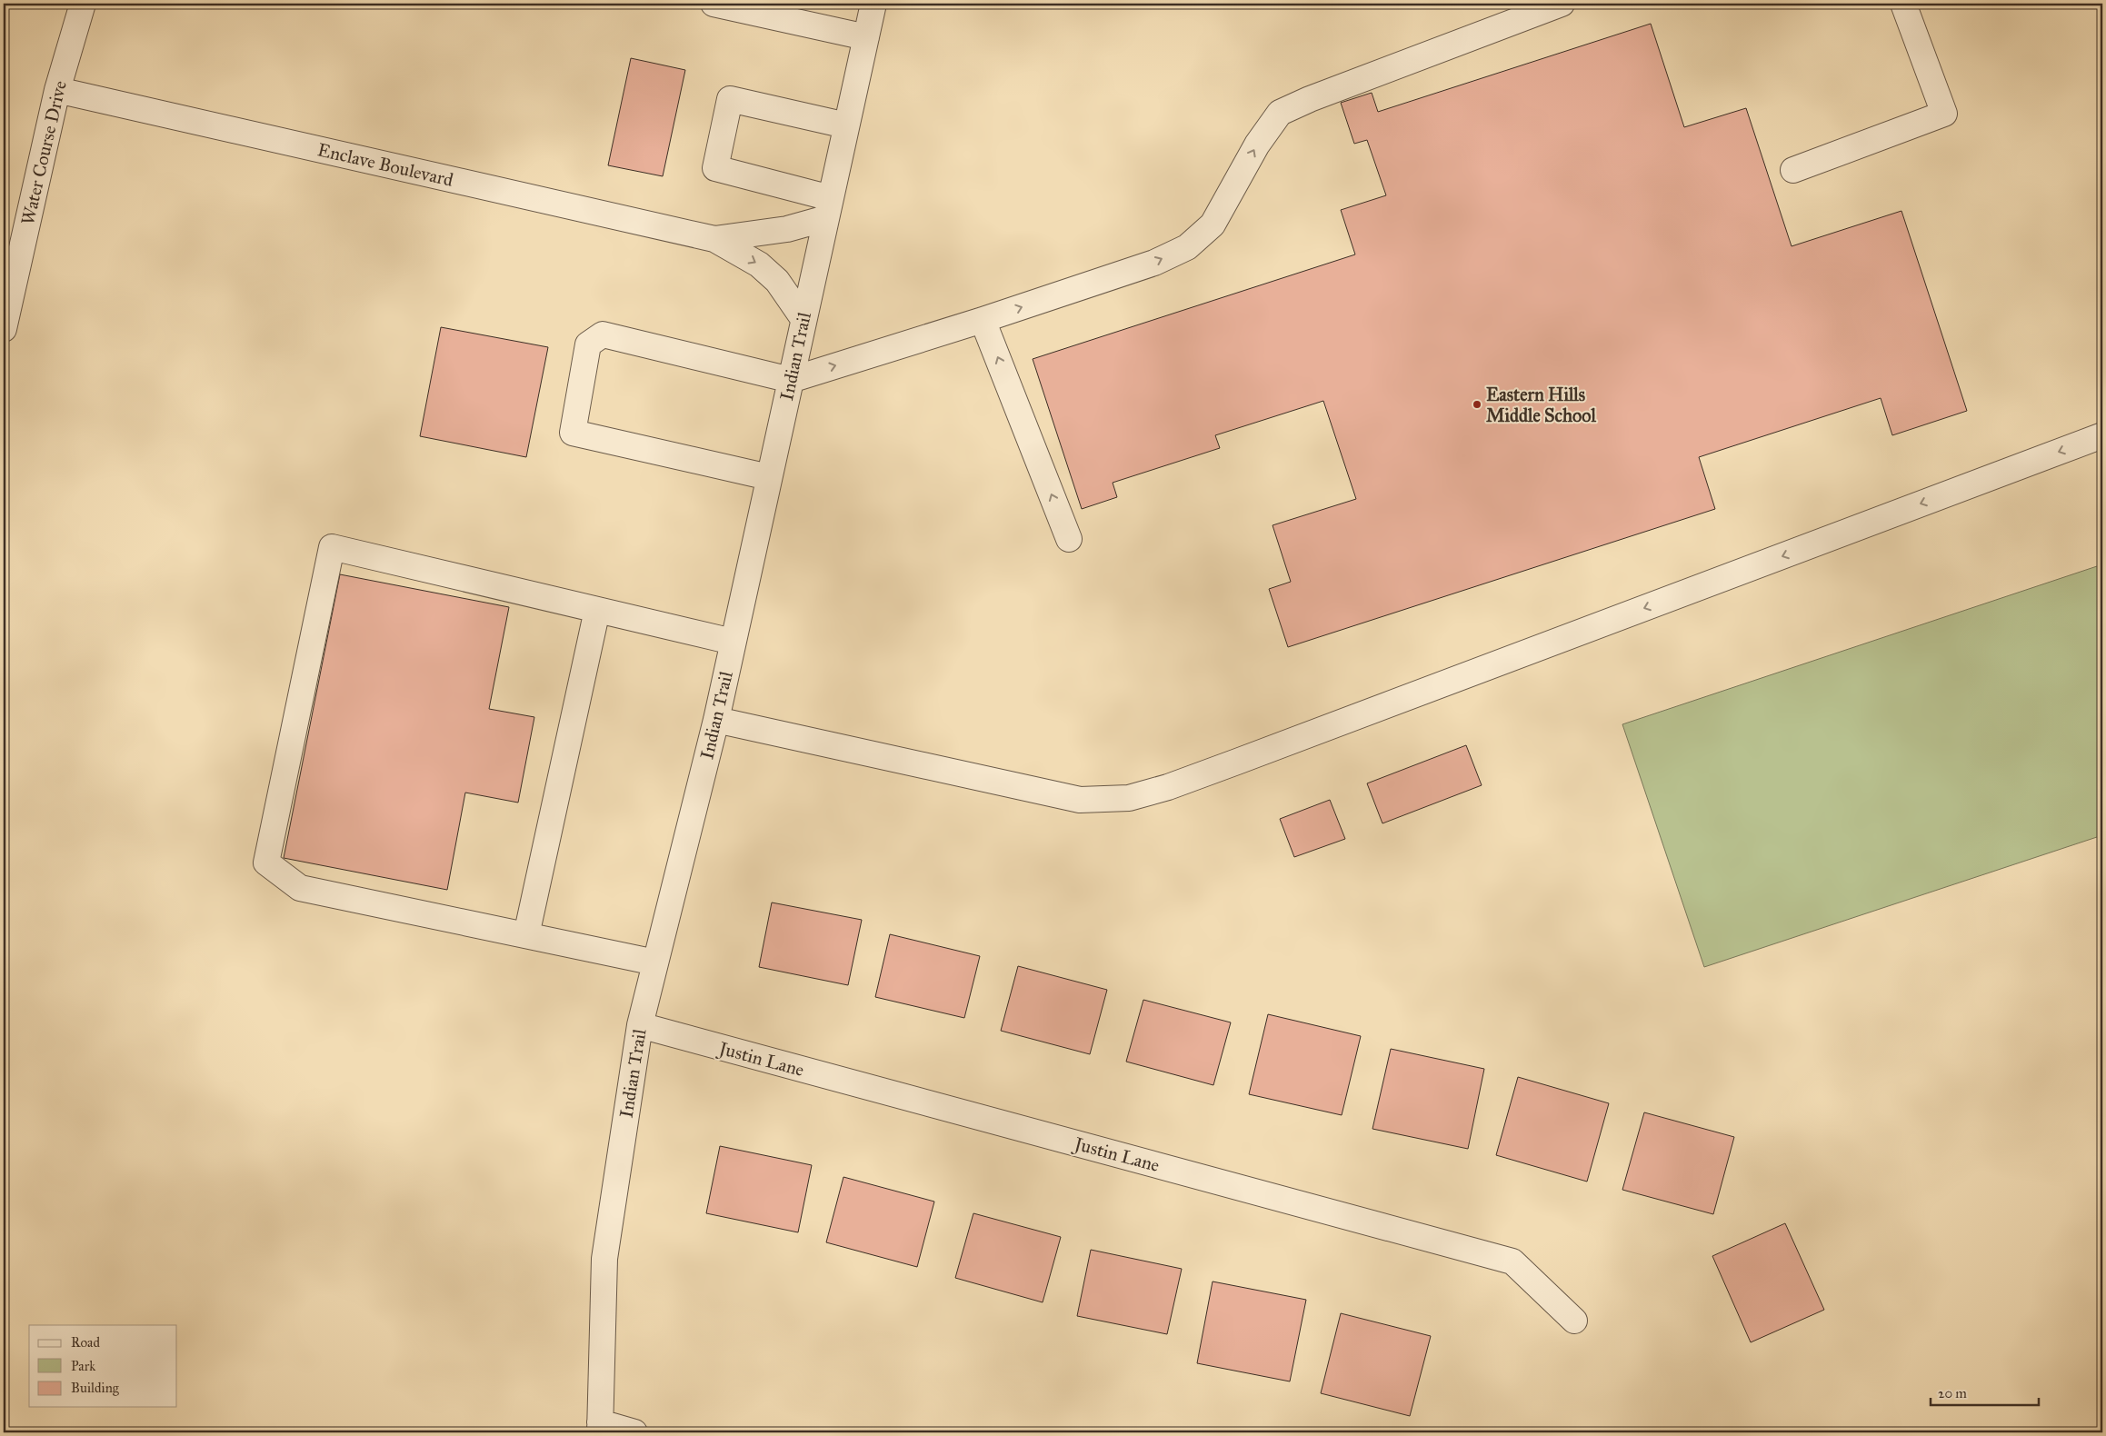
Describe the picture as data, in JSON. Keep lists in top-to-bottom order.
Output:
{
  "streets": {
    "street": [
      "Water Course Drive",
      "Enclave Boulevard",
      "Indian Trail",
      "Justin Lane"
    ]
  },
  "crossings": [
    ["Water Course Drive", "Enclave Boulevard"],
    ["Enclave Boulevard", "Indian Trail"],
    ["Indian Trail", "Justin Lane"]
  ],
  "places": ["Eastern Hills Middle School"],
  "legend": ["Road", "Park", "Building"],
  "scale_bar": "20 m"
}
